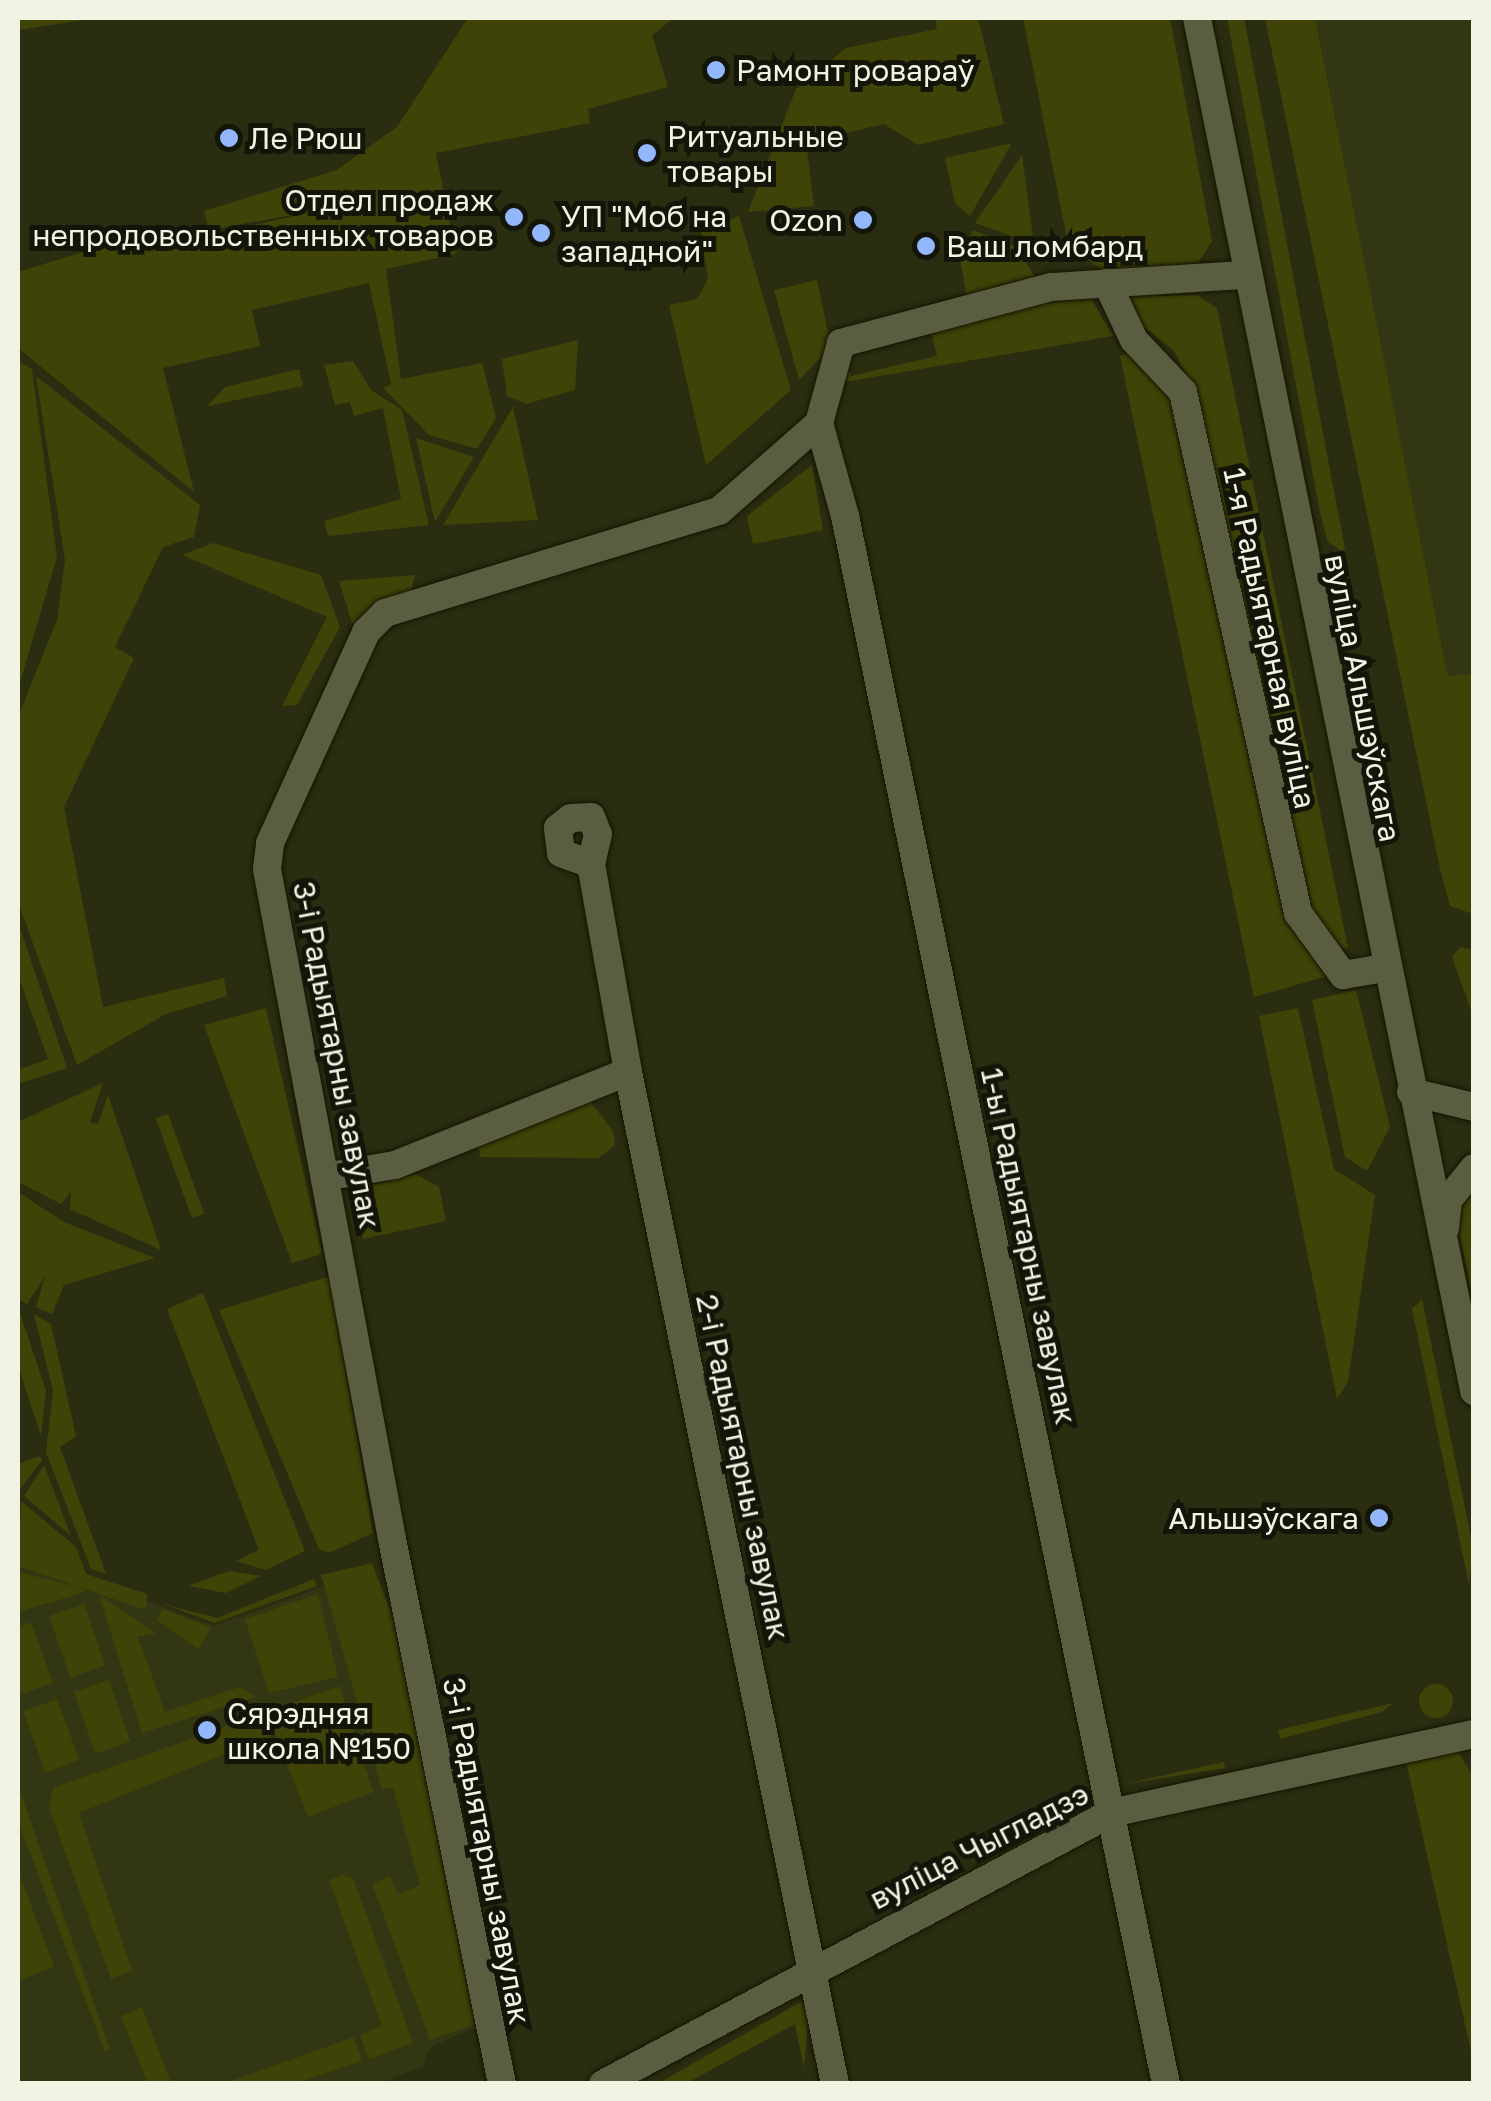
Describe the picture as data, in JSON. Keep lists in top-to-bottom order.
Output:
{
  "streets": {
    "street": [
      "1-я Радыятарная вуліца",
      "вуліца Альшэўскага",
      "3-і Радыятарны завулак",
      "1-ы Радыятарны завулак",
      "2-і Радыятарны завулак",
      "вуліца Чыгладзэ"
    ]
  },
  "crossings": [
    ["1-я Радыятарная вуліца", "вуліца Альшэўскага"],
    ["3-і Радыятарны завулак", "1-ы Радыятарны завулак"],
    ["1-ы Радыятарны завулак", "вуліца Чыгладзэ"],
    ["2-і Радыятарны завулак", "вуліца Чыгладзэ"]
  ],
  "places": [
    "Рамонт ровараў",
    "Ле Рюш",
    "Ритуальные товары",
    "Отдел продаж непродовольственных товаров",
    "Ozon",
    "УП \"Моб на западной\"",
    "Ваш ломбард",
    "Альшэўскага",
    "Сярэдняя школа №150"
  ]
}
